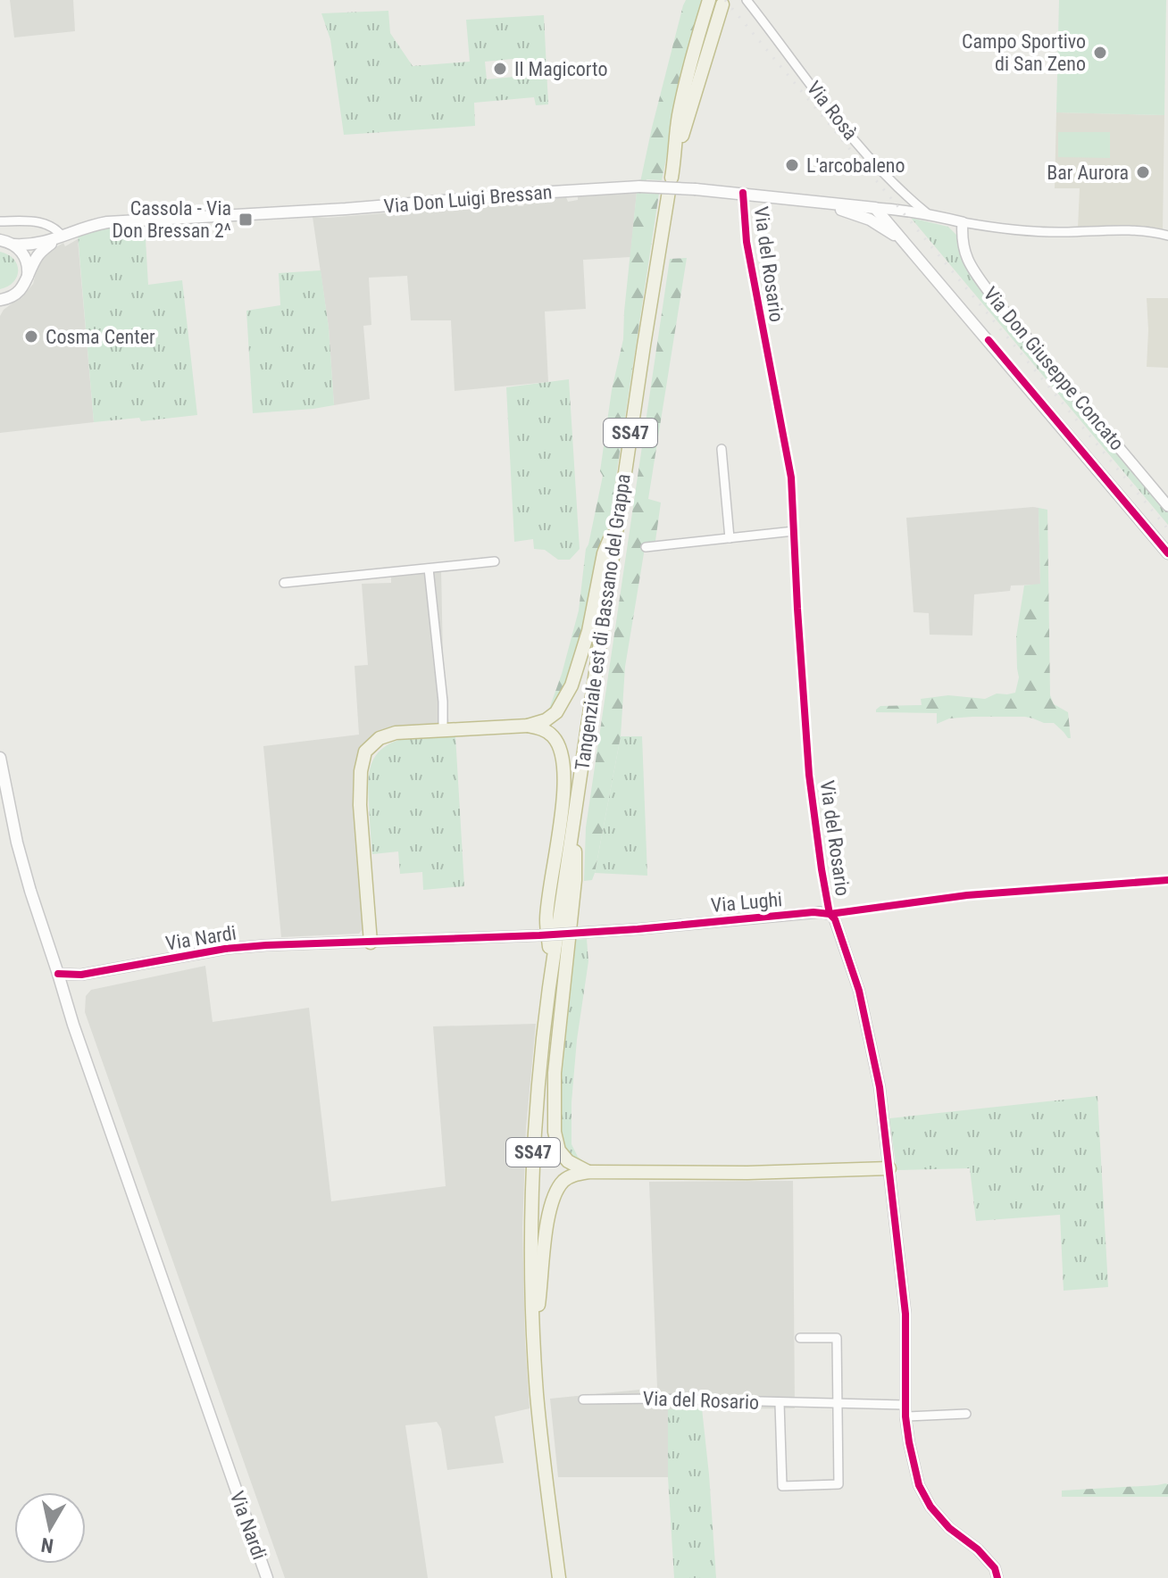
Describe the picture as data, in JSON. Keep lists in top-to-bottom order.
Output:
{
  "streets": {
    "highway": ["SS47", "Tangenziale est di Bassano del Grappa"],
    "main road": ["Via Don Luigi Bressan", "Via Nardi"],
    "street": [
      "Via Rosà",
      "Via del Rosario",
      "Via Don Giuseppe Concato",
      "Via Lughi"
    ]
  },
  "crossings": [
    ["Via Don Luigi Bressan", "Via del Rosario"],
    ["Via del Rosario", "Via Lughi"],
    ["Via Lughi", "Via Nardi"]
  ],
  "places": {
    "other": [
      "Campo Sportivo di San Zeno",
      "Il Magicorto",
      "L'arcobaleno",
      "Bar Aurora",
      "Cosma Center"
    ],
    "transit": ["Cassola - Via Don Bressan 2^"]
  },
  "north": "bottom"
}
